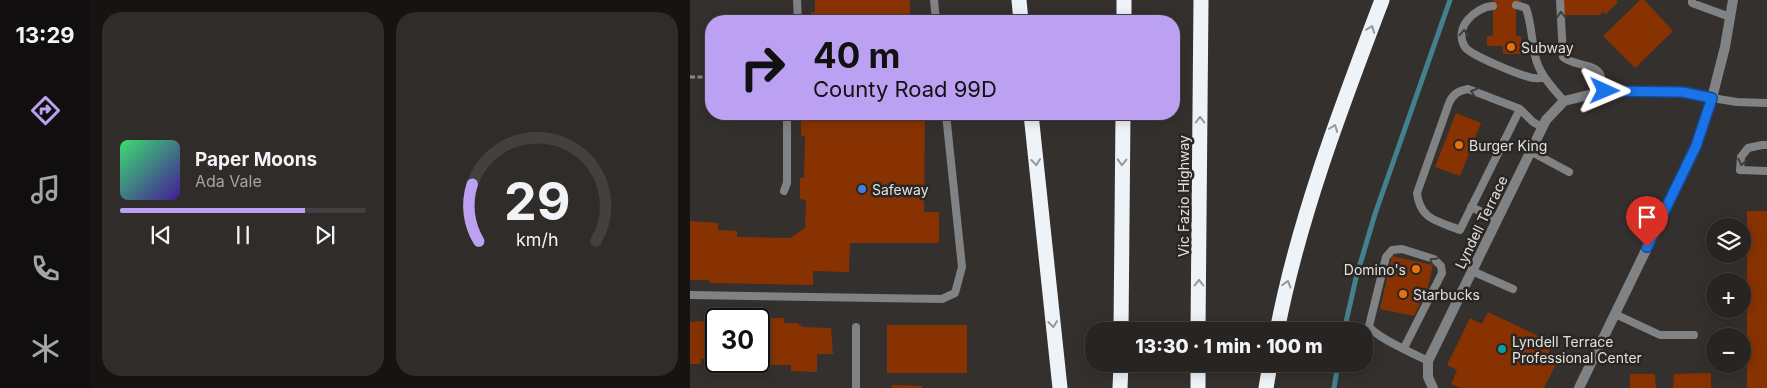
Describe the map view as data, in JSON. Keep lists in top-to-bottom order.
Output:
{
  "streets": {
    "highway": ["Vic Fazio Highway"],
    "street": ["Lyndell Terrace"]
  },
  "places": [
    "Subway",
    "Burger King",
    "Safeway",
    "Domino's",
    "Starbucks",
    "Lyndell Terrace Professional Center"
  ],
  "page": {
    "tabs": "13:29",
    "turn": ["40 m", "County Road 99D"],
    "song": ["Paper Moons", "Ada Vale"],
    "map_buttons": ["+", "−"],
    "limit": "30",
    "trip": "13:30 · 1 min · 100 m",
    "gauge": ["29", "km/h"]
  }
}
